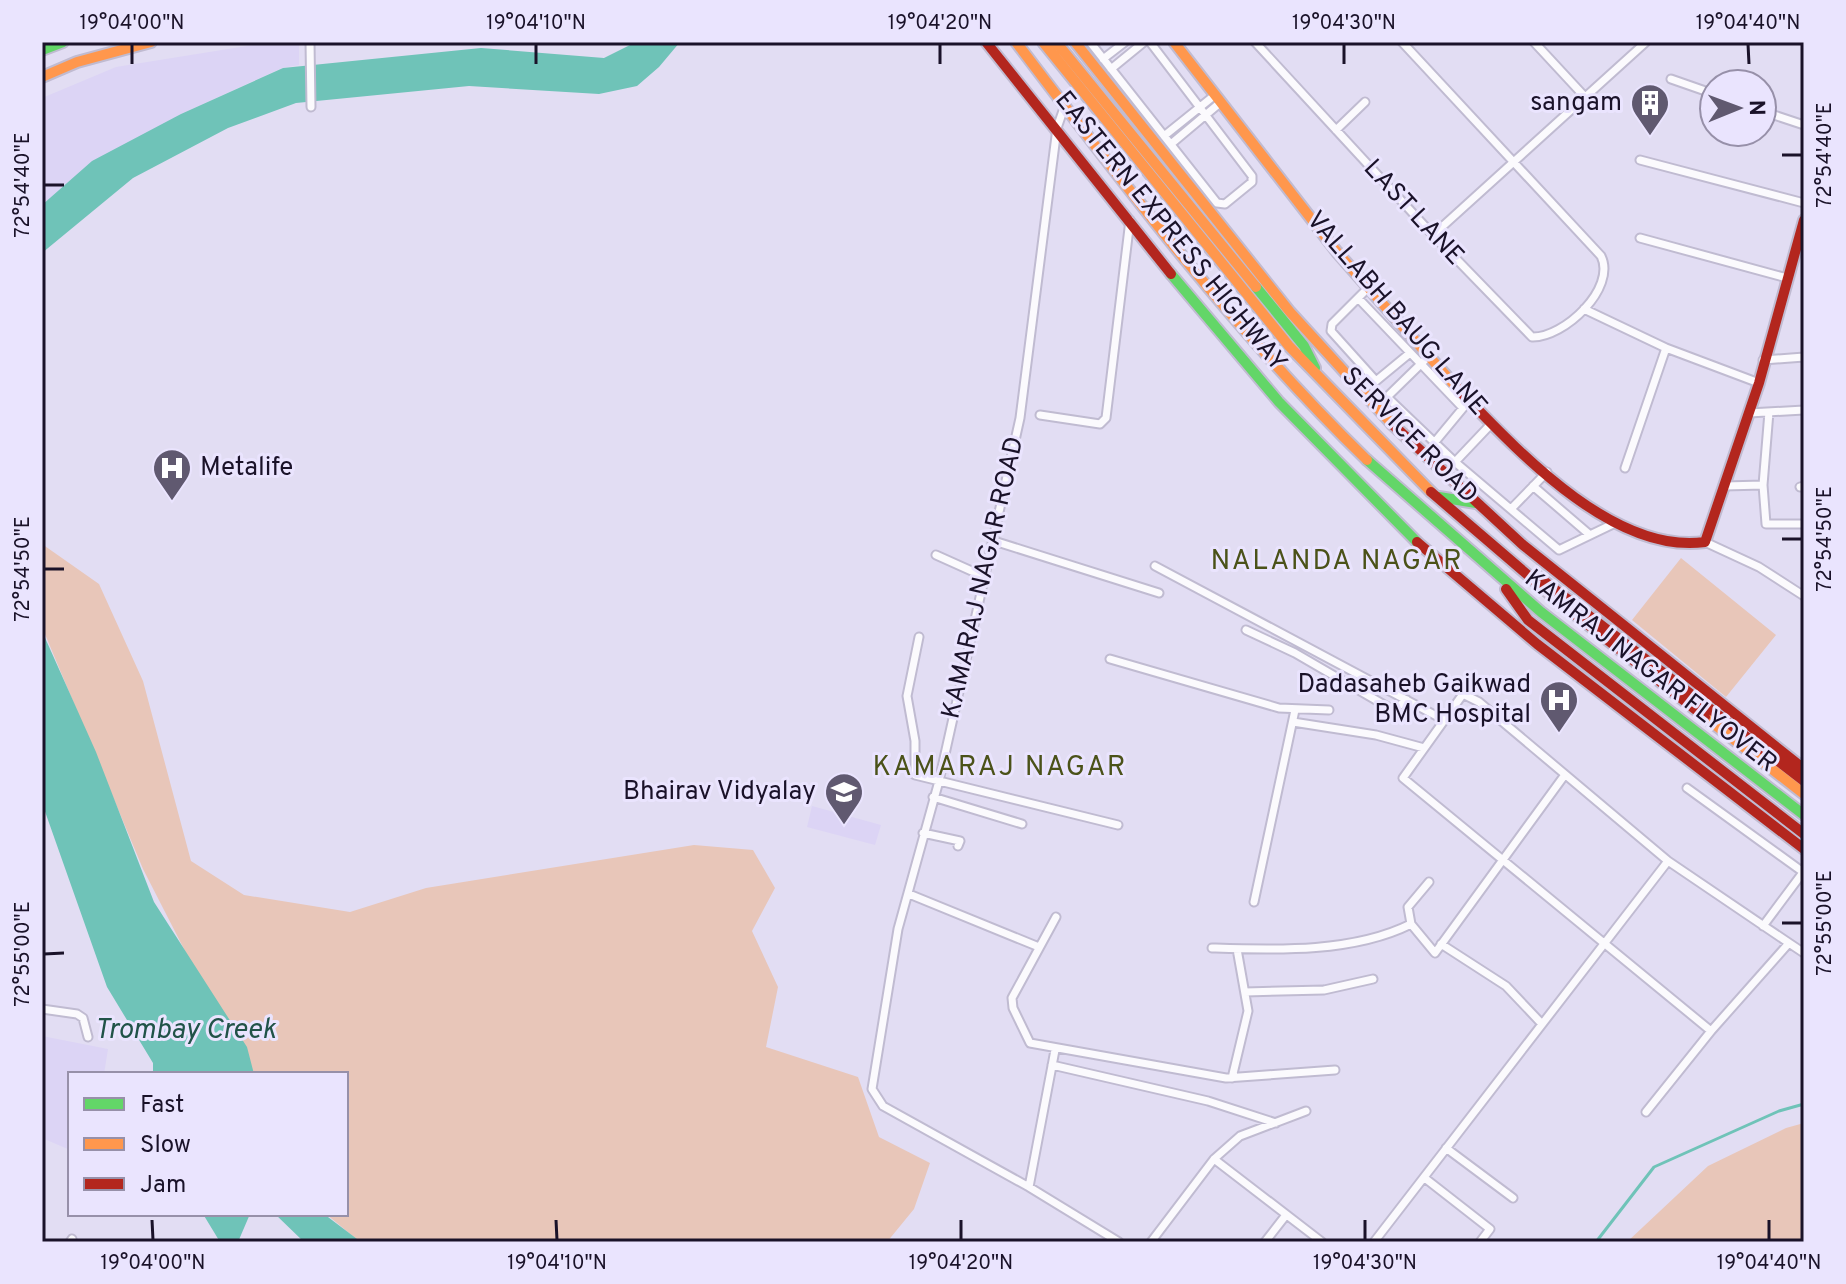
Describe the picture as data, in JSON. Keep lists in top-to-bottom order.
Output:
{
  "streets": {
    "main road": [
      "EASTERN EXPRESS HIGHWAY",
      "VALLABH BAUG LANE",
      "SERVICE ROAD",
      "KAMRAJ NAGAR FLYOVER"
    ],
    "street": ["LAST LANE", "KAMARAJ NAGAR ROAD"]
  },
  "crossings": [
    ["EASTERN EXPRESS HIGHWAY", "KAMARAJ NAGAR ROAD"],
    ["EASTERN EXPRESS HIGHWAY", "KAMRAJ NAGAR FLYOVER"]
  ],
  "districts": ["NALANDA NAGAR", "KAMARAJ NAGAR"],
  "water": ["Trombay Creek"],
  "places": {
    "building": ["sangam"],
    "hospital": ["Metalife", "Dadasaheb Gaikwad BMC Hospital"],
    "school or university": ["Bhairav Vidyalay"]
  },
  "legend": ["Fast", "Slow", "Jam"],
  "north": "right",
  "coordinates": [
    "19°04'00\"N",
    "19°04'10\"N",
    "19°04'20\"N",
    "19°04'30\"N",
    "19°04'40\"N",
    "72°54'40\"E",
    "72°54'50\"E",
    "72°55'00\"E"
  ]
}
